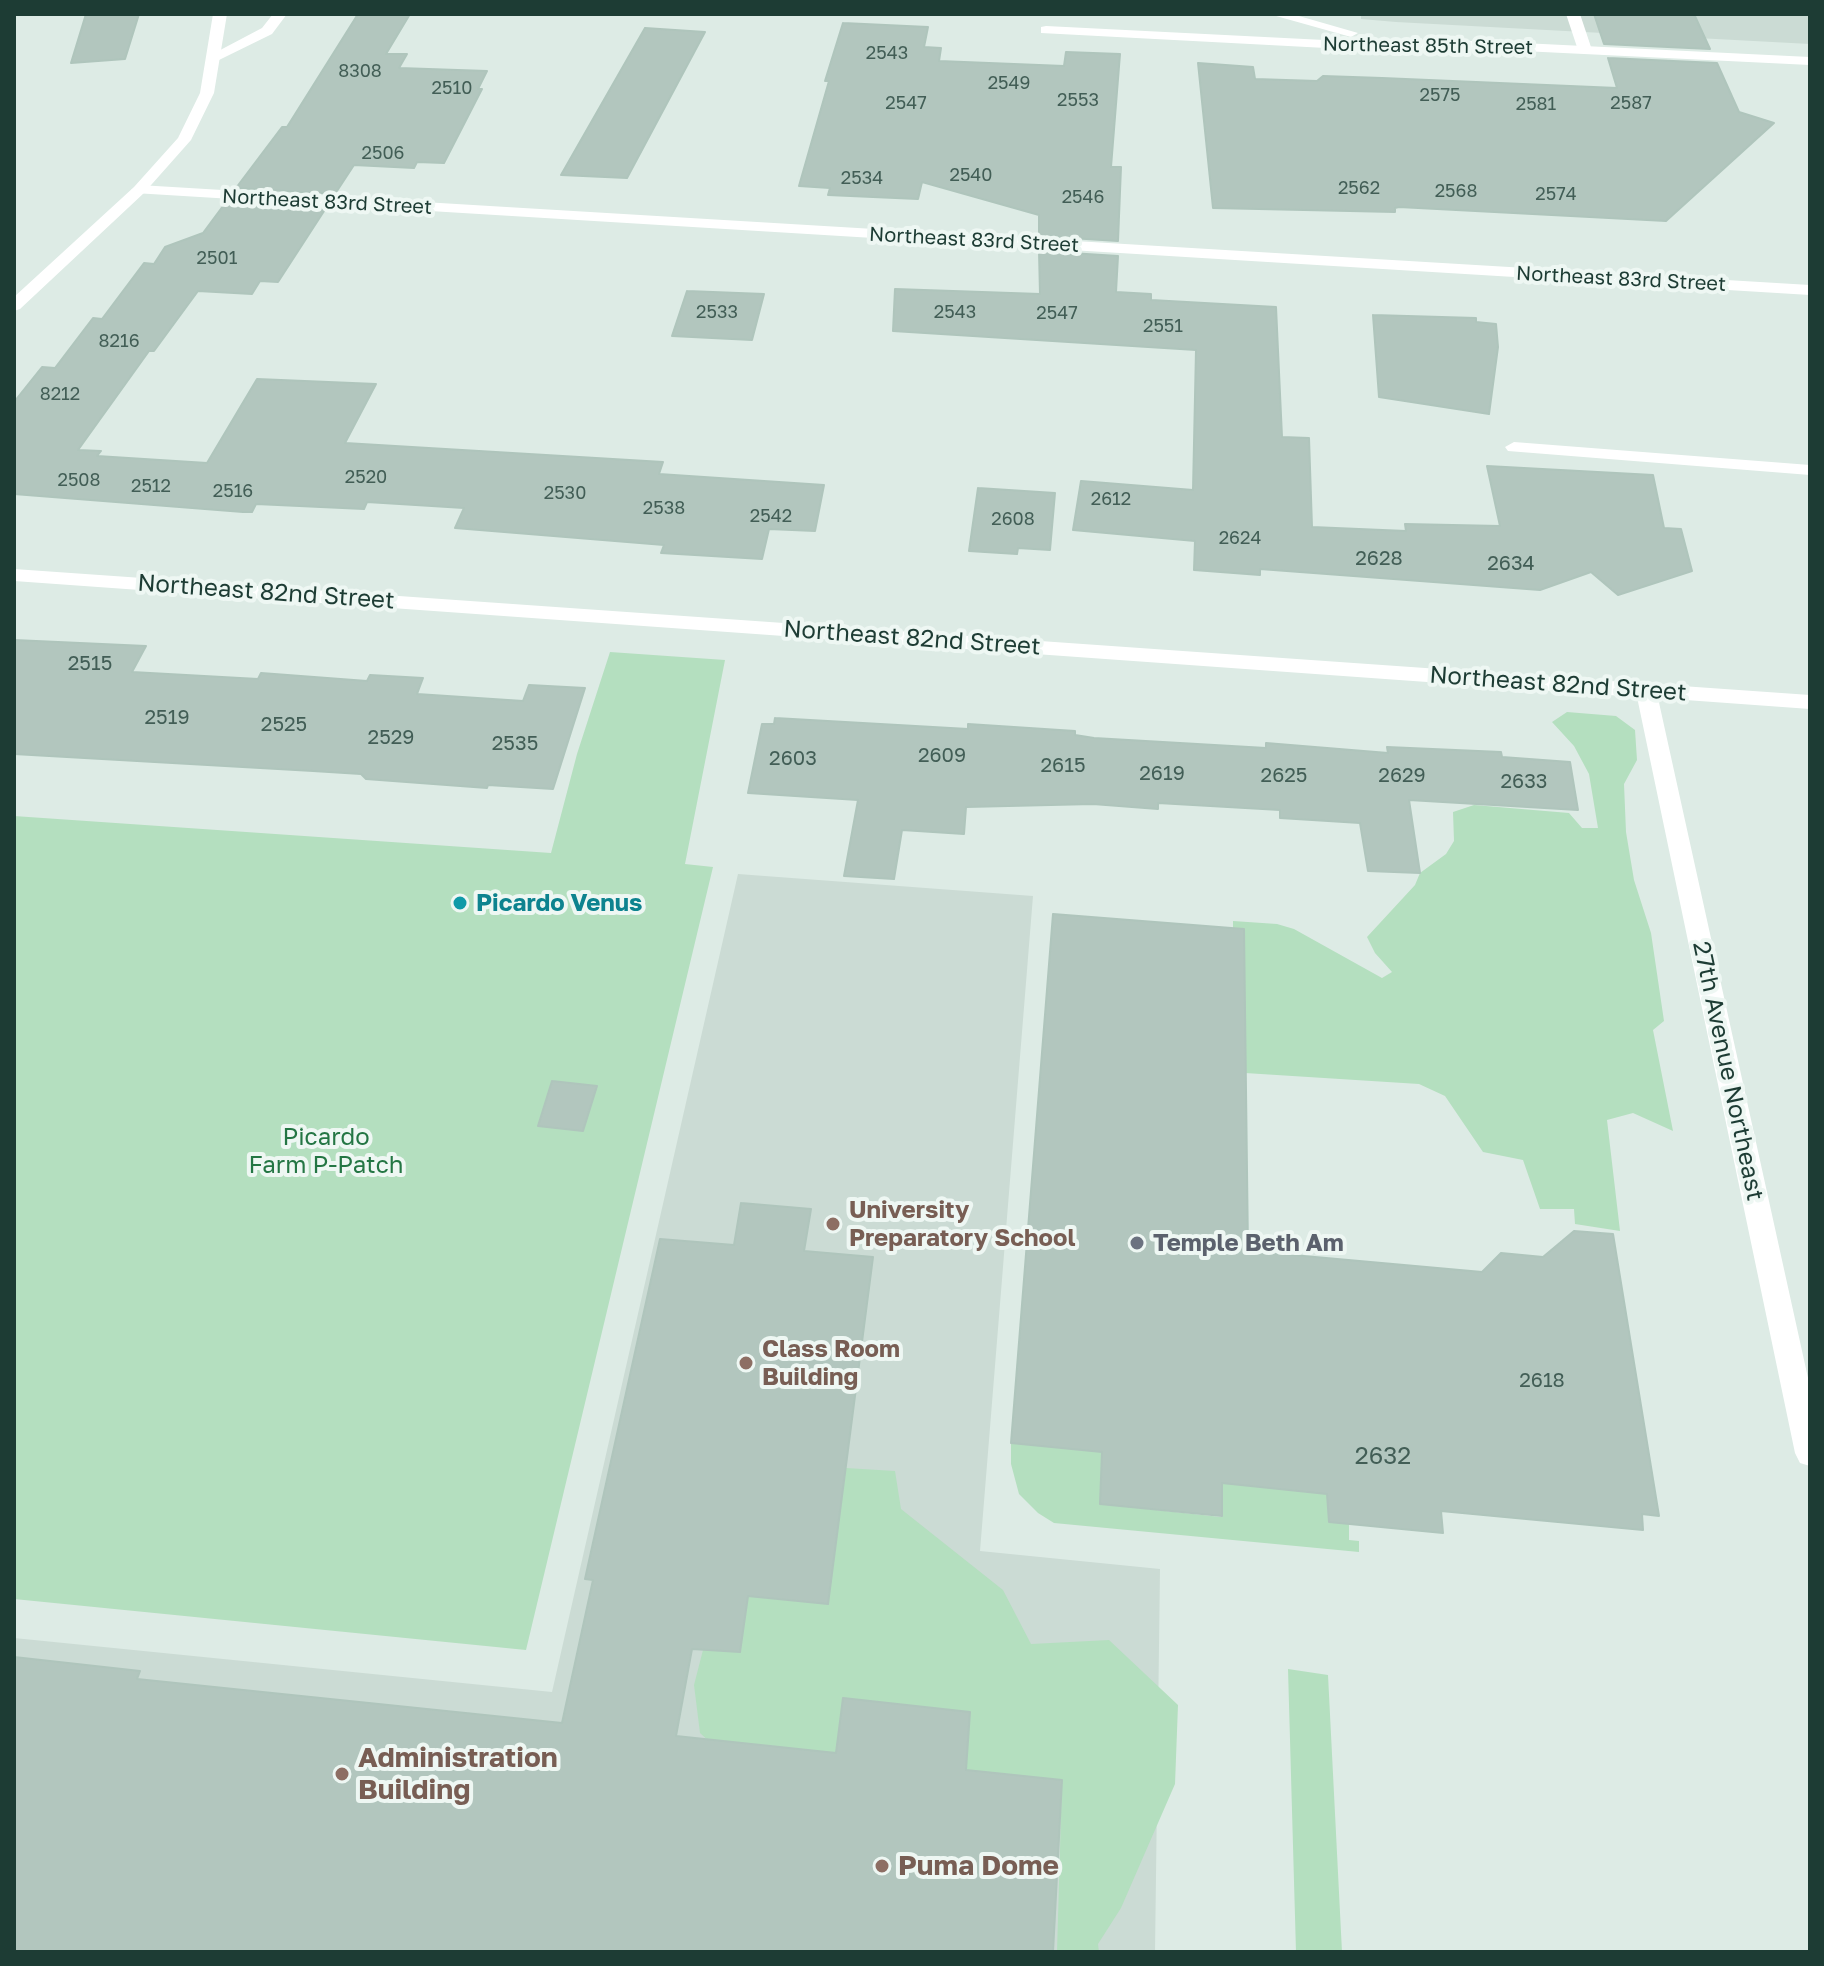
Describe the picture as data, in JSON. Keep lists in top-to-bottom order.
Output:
{
  "streets": {
    "street": [
      "Northeast 85th Street",
      "Northeast 83rd Street",
      "Northeast 82nd Street",
      "27th Avenue Northeast"
    ]
  },
  "crossings": [
    ["Northeast 82nd Street", "27th Avenue Northeast"]
  ],
  "parks": ["Picardo Farm P-Patch"],
  "places": [
    "Picardo Venus",
    "University Preparatory School",
    "Temple Beth Am",
    "Class Room Building",
    "Administration Building",
    "Puma Dome"
  ],
  "house_numbers": [
    "2543",
    "8308",
    "2549",
    "2510",
    "2575",
    "2553",
    "2547",
    "2587",
    "2581",
    "2506",
    "2540",
    "2534",
    "2562",
    "2568",
    "2574",
    "2546",
    "2501",
    "2533",
    "2543",
    "2547",
    "2551",
    "8216",
    "8212",
    "2520",
    "2508",
    "2512",
    "2516",
    "2530",
    "2612",
    "2538",
    "2542",
    "2608",
    "2624",
    "2628",
    "2634",
    "2515",
    "2519",
    "2525",
    "2529",
    "2535",
    "2609",
    "2603",
    "2615",
    "2619",
    "2625",
    "2629",
    "2633",
    "2618",
    "2632"
  ]
}
